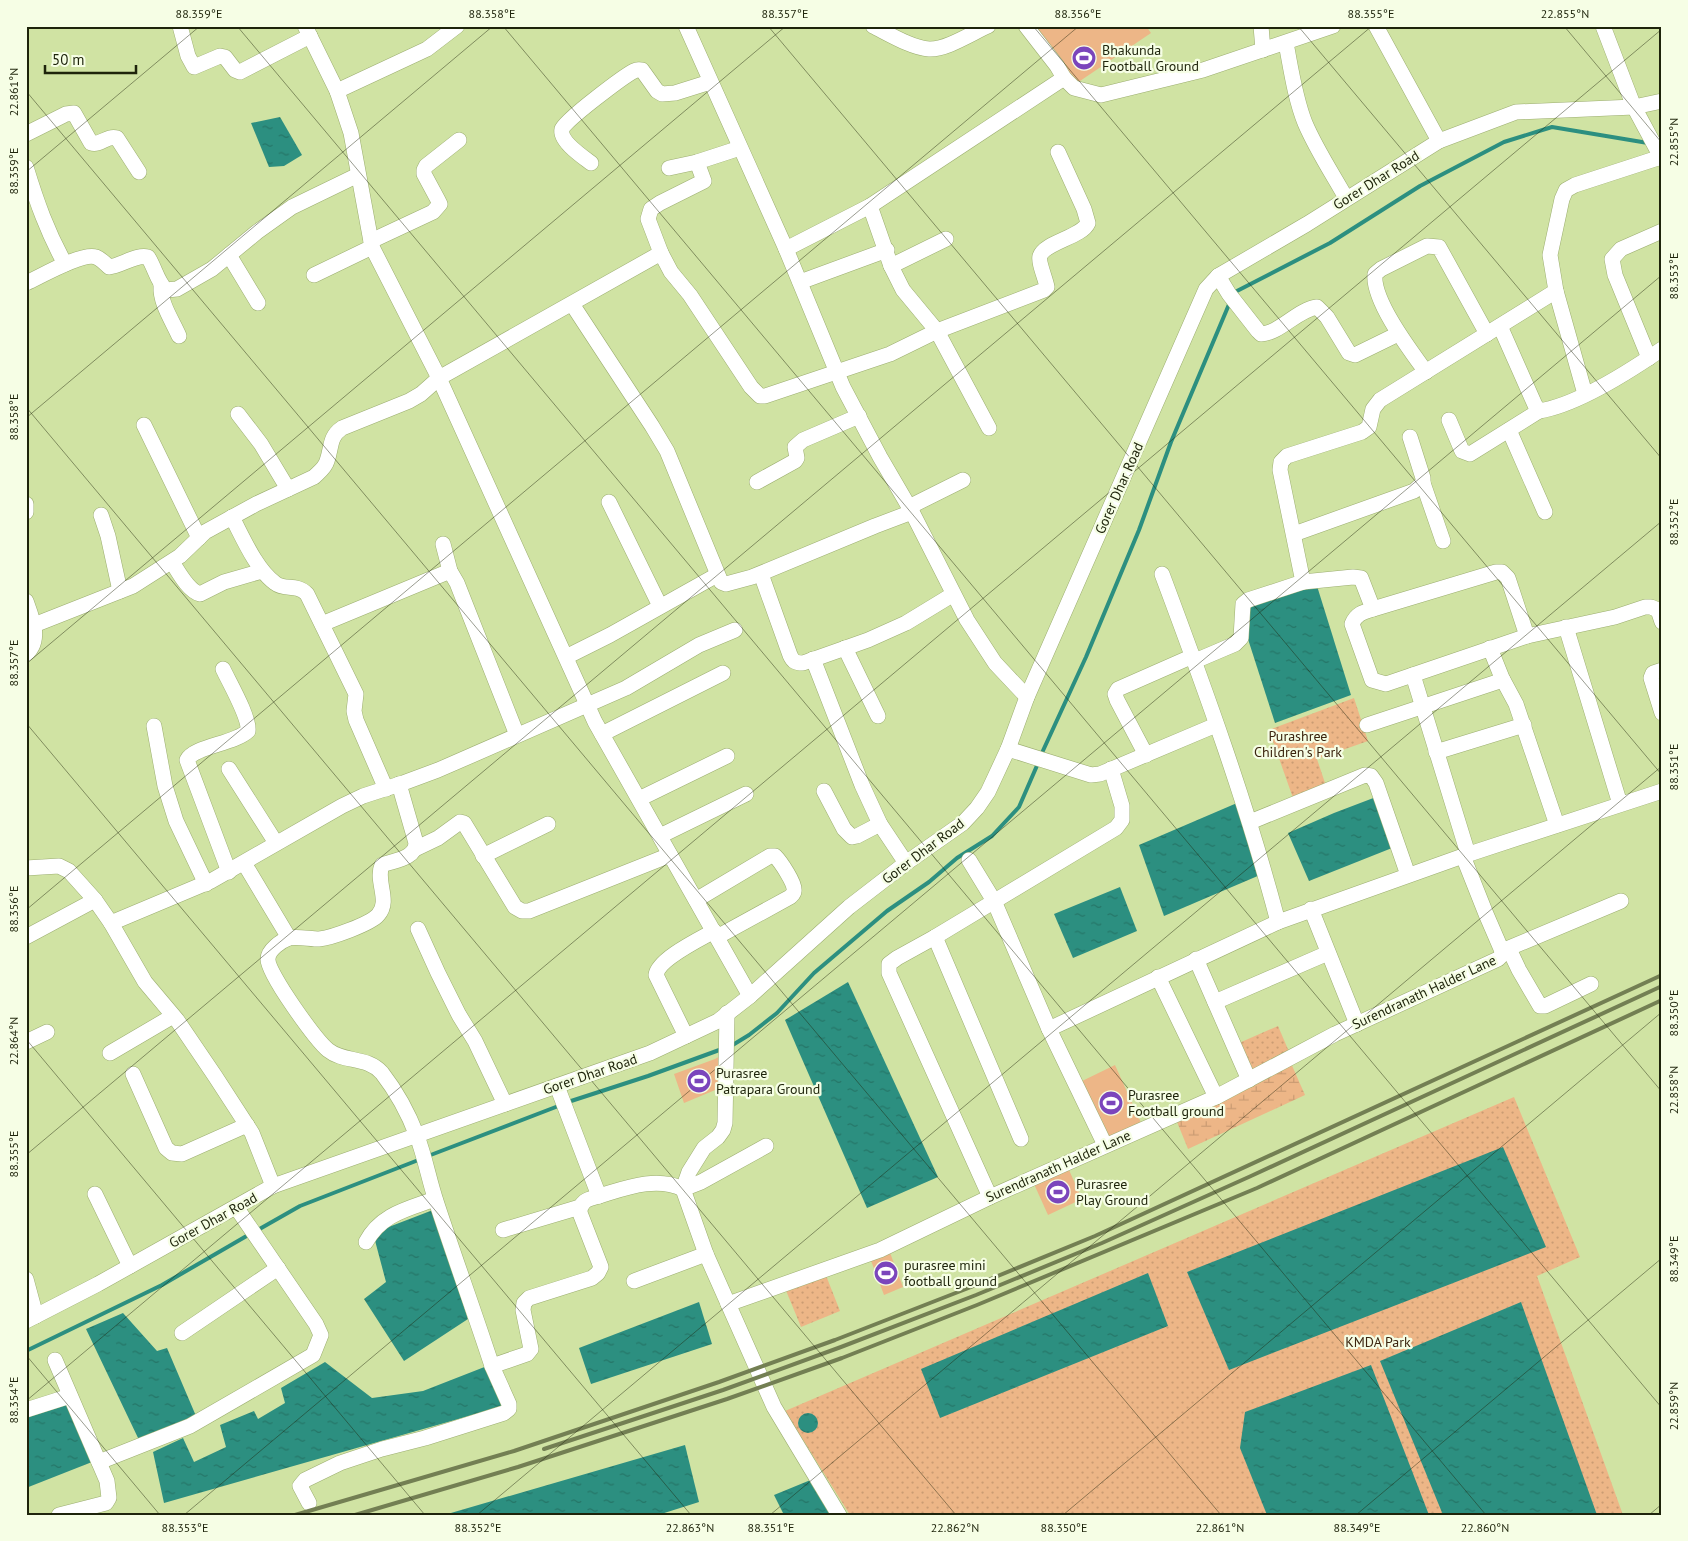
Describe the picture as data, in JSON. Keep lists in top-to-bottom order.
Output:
{
  "streets": {
    "street": ["Gorer Dhar Road", "Surendranath Halder Lane"]
  },
  "parks": ["Purashree Children's Park", "KMDA Park"],
  "places": {
    "sports": [
      "Bhakunda Football Ground",
      "Purasree Patrapara Ground",
      "Purasree Football ground",
      "Purasree Play Ground",
      "purasree mini football ground"
    ]
  },
  "scale_bar": "50 m",
  "coordinates": [
    "88.359°E",
    "88.358°E",
    "88.357°E",
    "88.356°E",
    "88.355°E",
    "22.855°N",
    "22.861°N",
    "88.353°E",
    "88.352°E",
    "88.351°E",
    "88.350°E",
    "22.864°N",
    "22.858°N",
    "88.349°E",
    "88.354°E",
    "22.859°N",
    "22.863°N",
    "22.862°N",
    "22.860°N"
  ]
}
